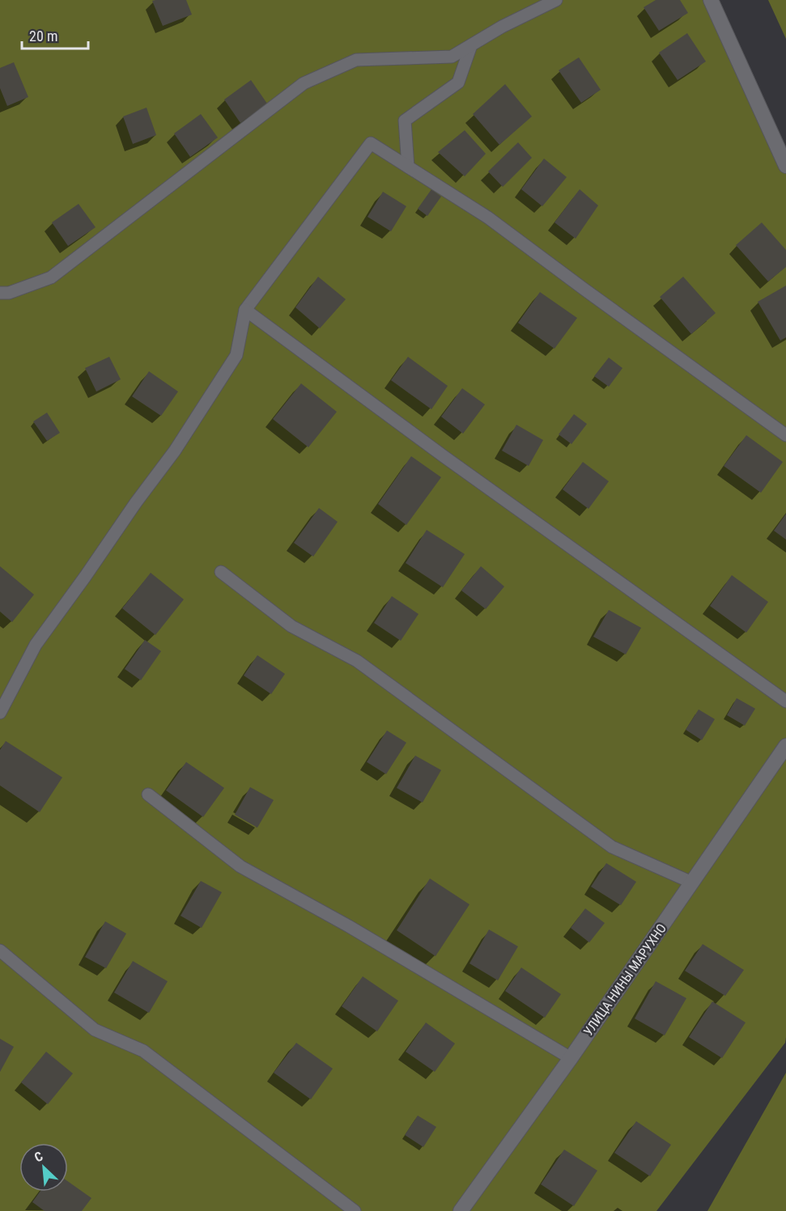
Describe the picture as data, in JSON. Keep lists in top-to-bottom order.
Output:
{
  "streets": {
    "street": ["УЛИЦА НИНЫ МАРУХНО"]
  },
  "scale_bar": "20 m",
  "north": "top left"
}
